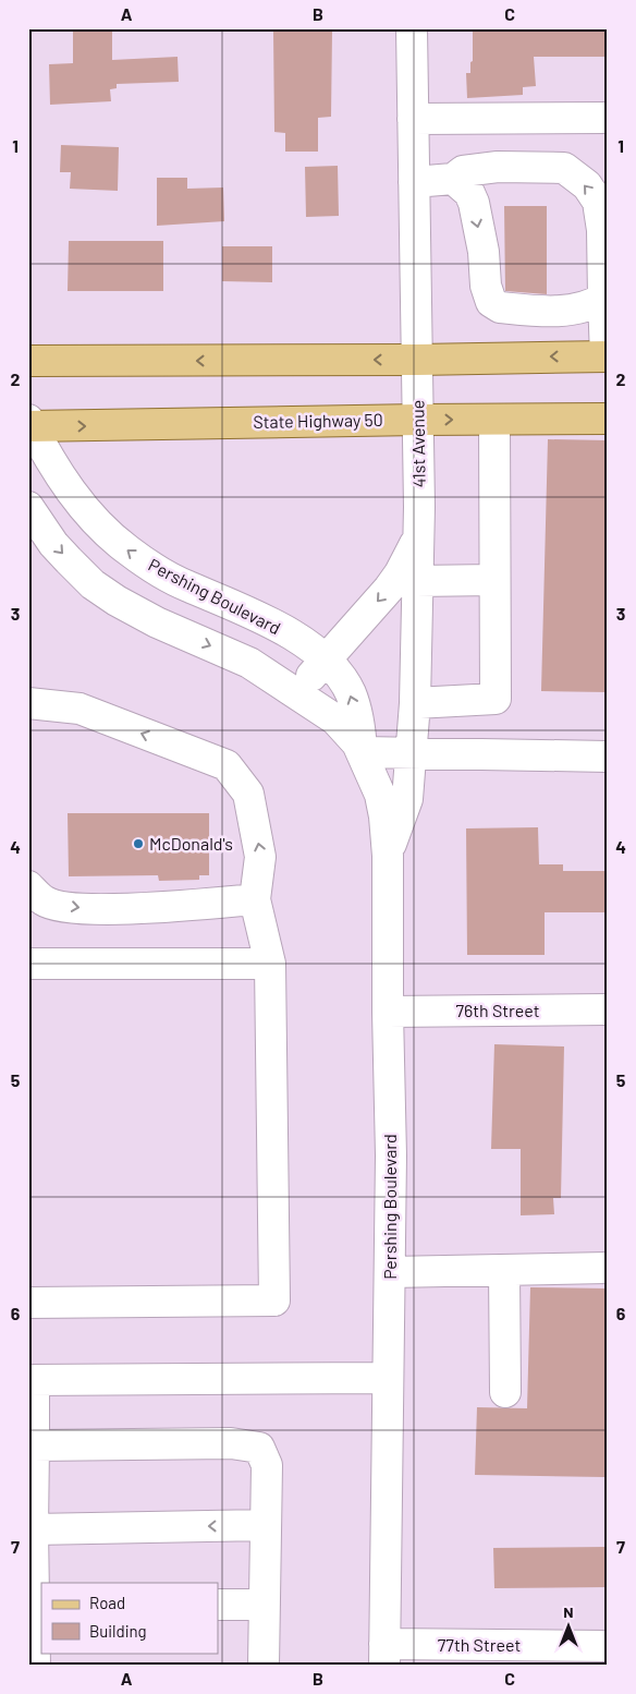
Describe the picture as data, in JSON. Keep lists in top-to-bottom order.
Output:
{
  "streets": {
    "main road": ["State Highway 50"],
    "street": [
      "41st Avenue",
      "Pershing Boulevard",
      "76th Street",
      "77th Street"
    ]
  },
  "crossings": [
    ["State Highway 50", "41st Avenue"],
    ["State Highway 50", "Pershing Boulevard"],
    ["41st Avenue", "Pershing Boulevard"],
    ["Pershing Boulevard", "76th Street"],
    ["Pershing Boulevard", "77th Street"]
  ],
  "places": ["McDonald's"],
  "legend": ["Road", "Building"],
  "north": "top",
  "grid": {
    "columns": ["A", "B", "C"],
    "rows": [
      "1",
      "2",
      "3",
      "4",
      "5",
      "6",
      "7"
    ]
  }
}
